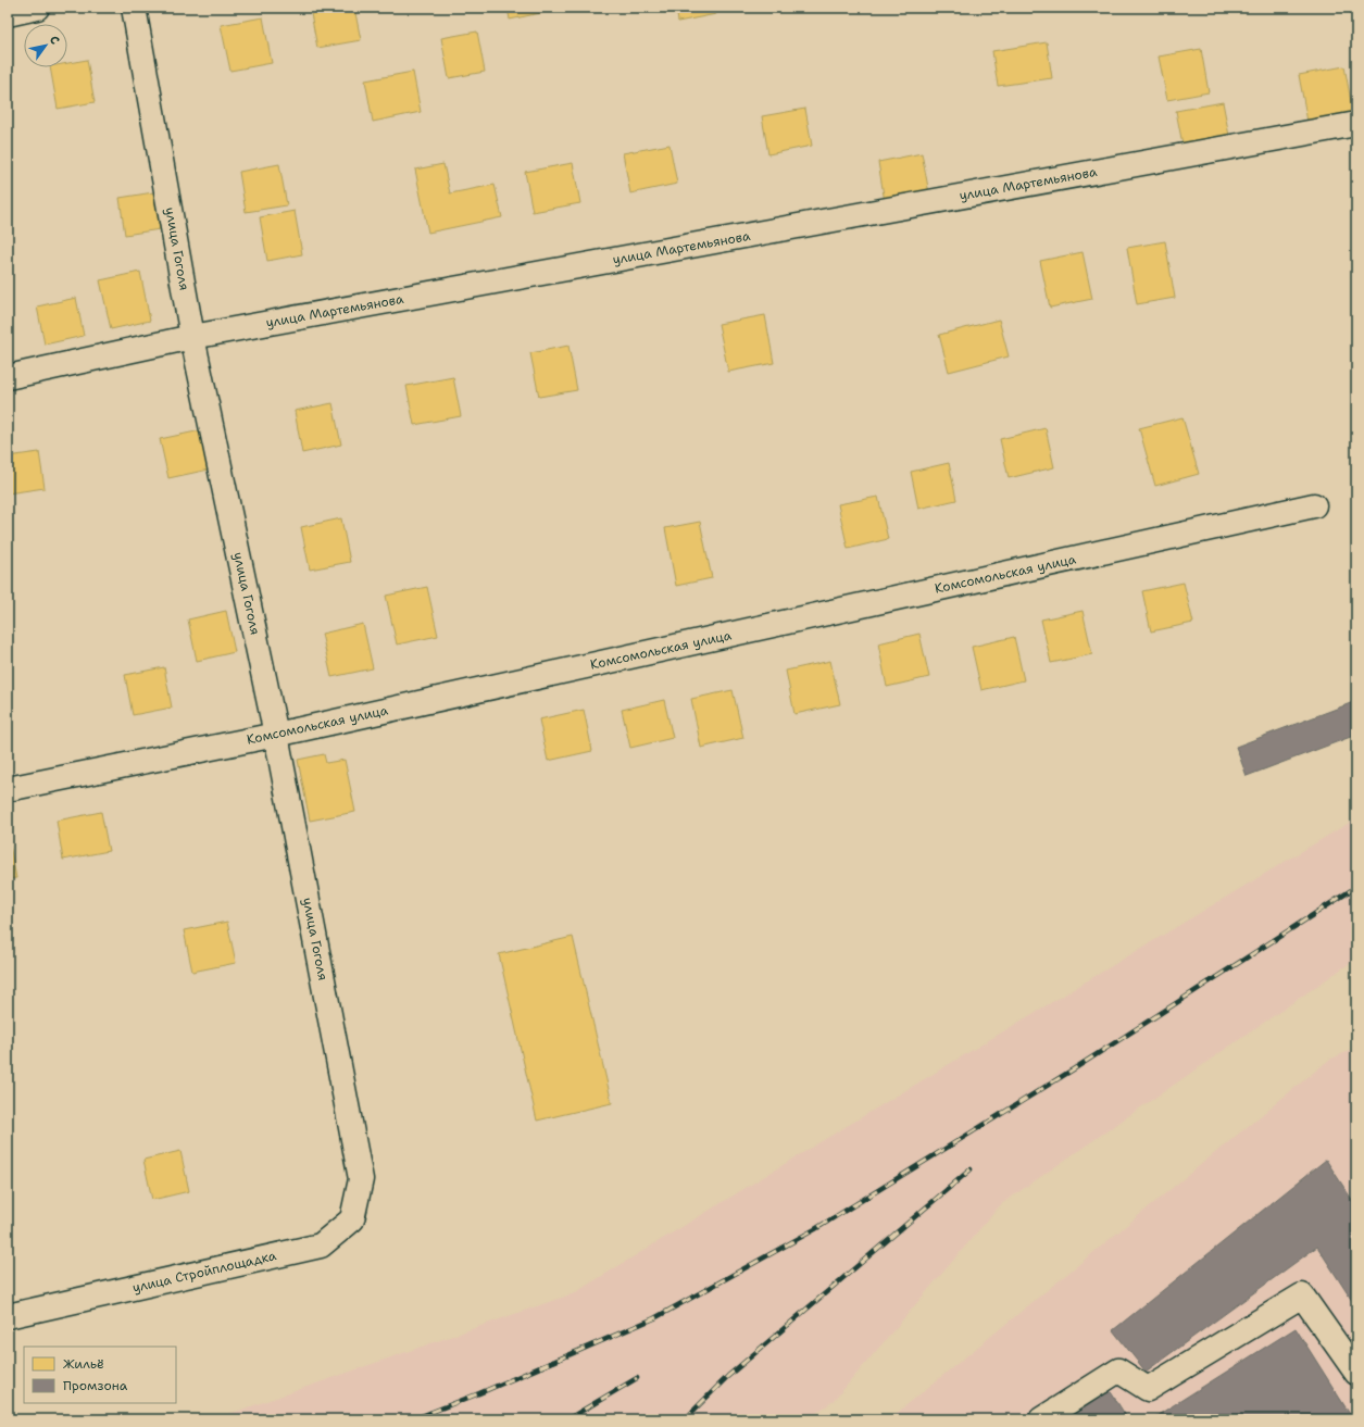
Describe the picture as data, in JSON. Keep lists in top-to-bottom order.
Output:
{
  "streets": {
    "street": [
      "улица Мартемьянова",
      "улица Гоголя",
      "Комсомольская улица",
      "улица Стройплощадка"
    ]
  },
  "crossings": [
    ["улица Мартемьянова", "улица Гоголя"],
    ["улица Гоголя", "Комсомольская улица"],
    ["улица Гоголя", "улица Стройплощадка"]
  ],
  "legend": ["Жильё", "Промзона"],
  "north": "top right"
}
